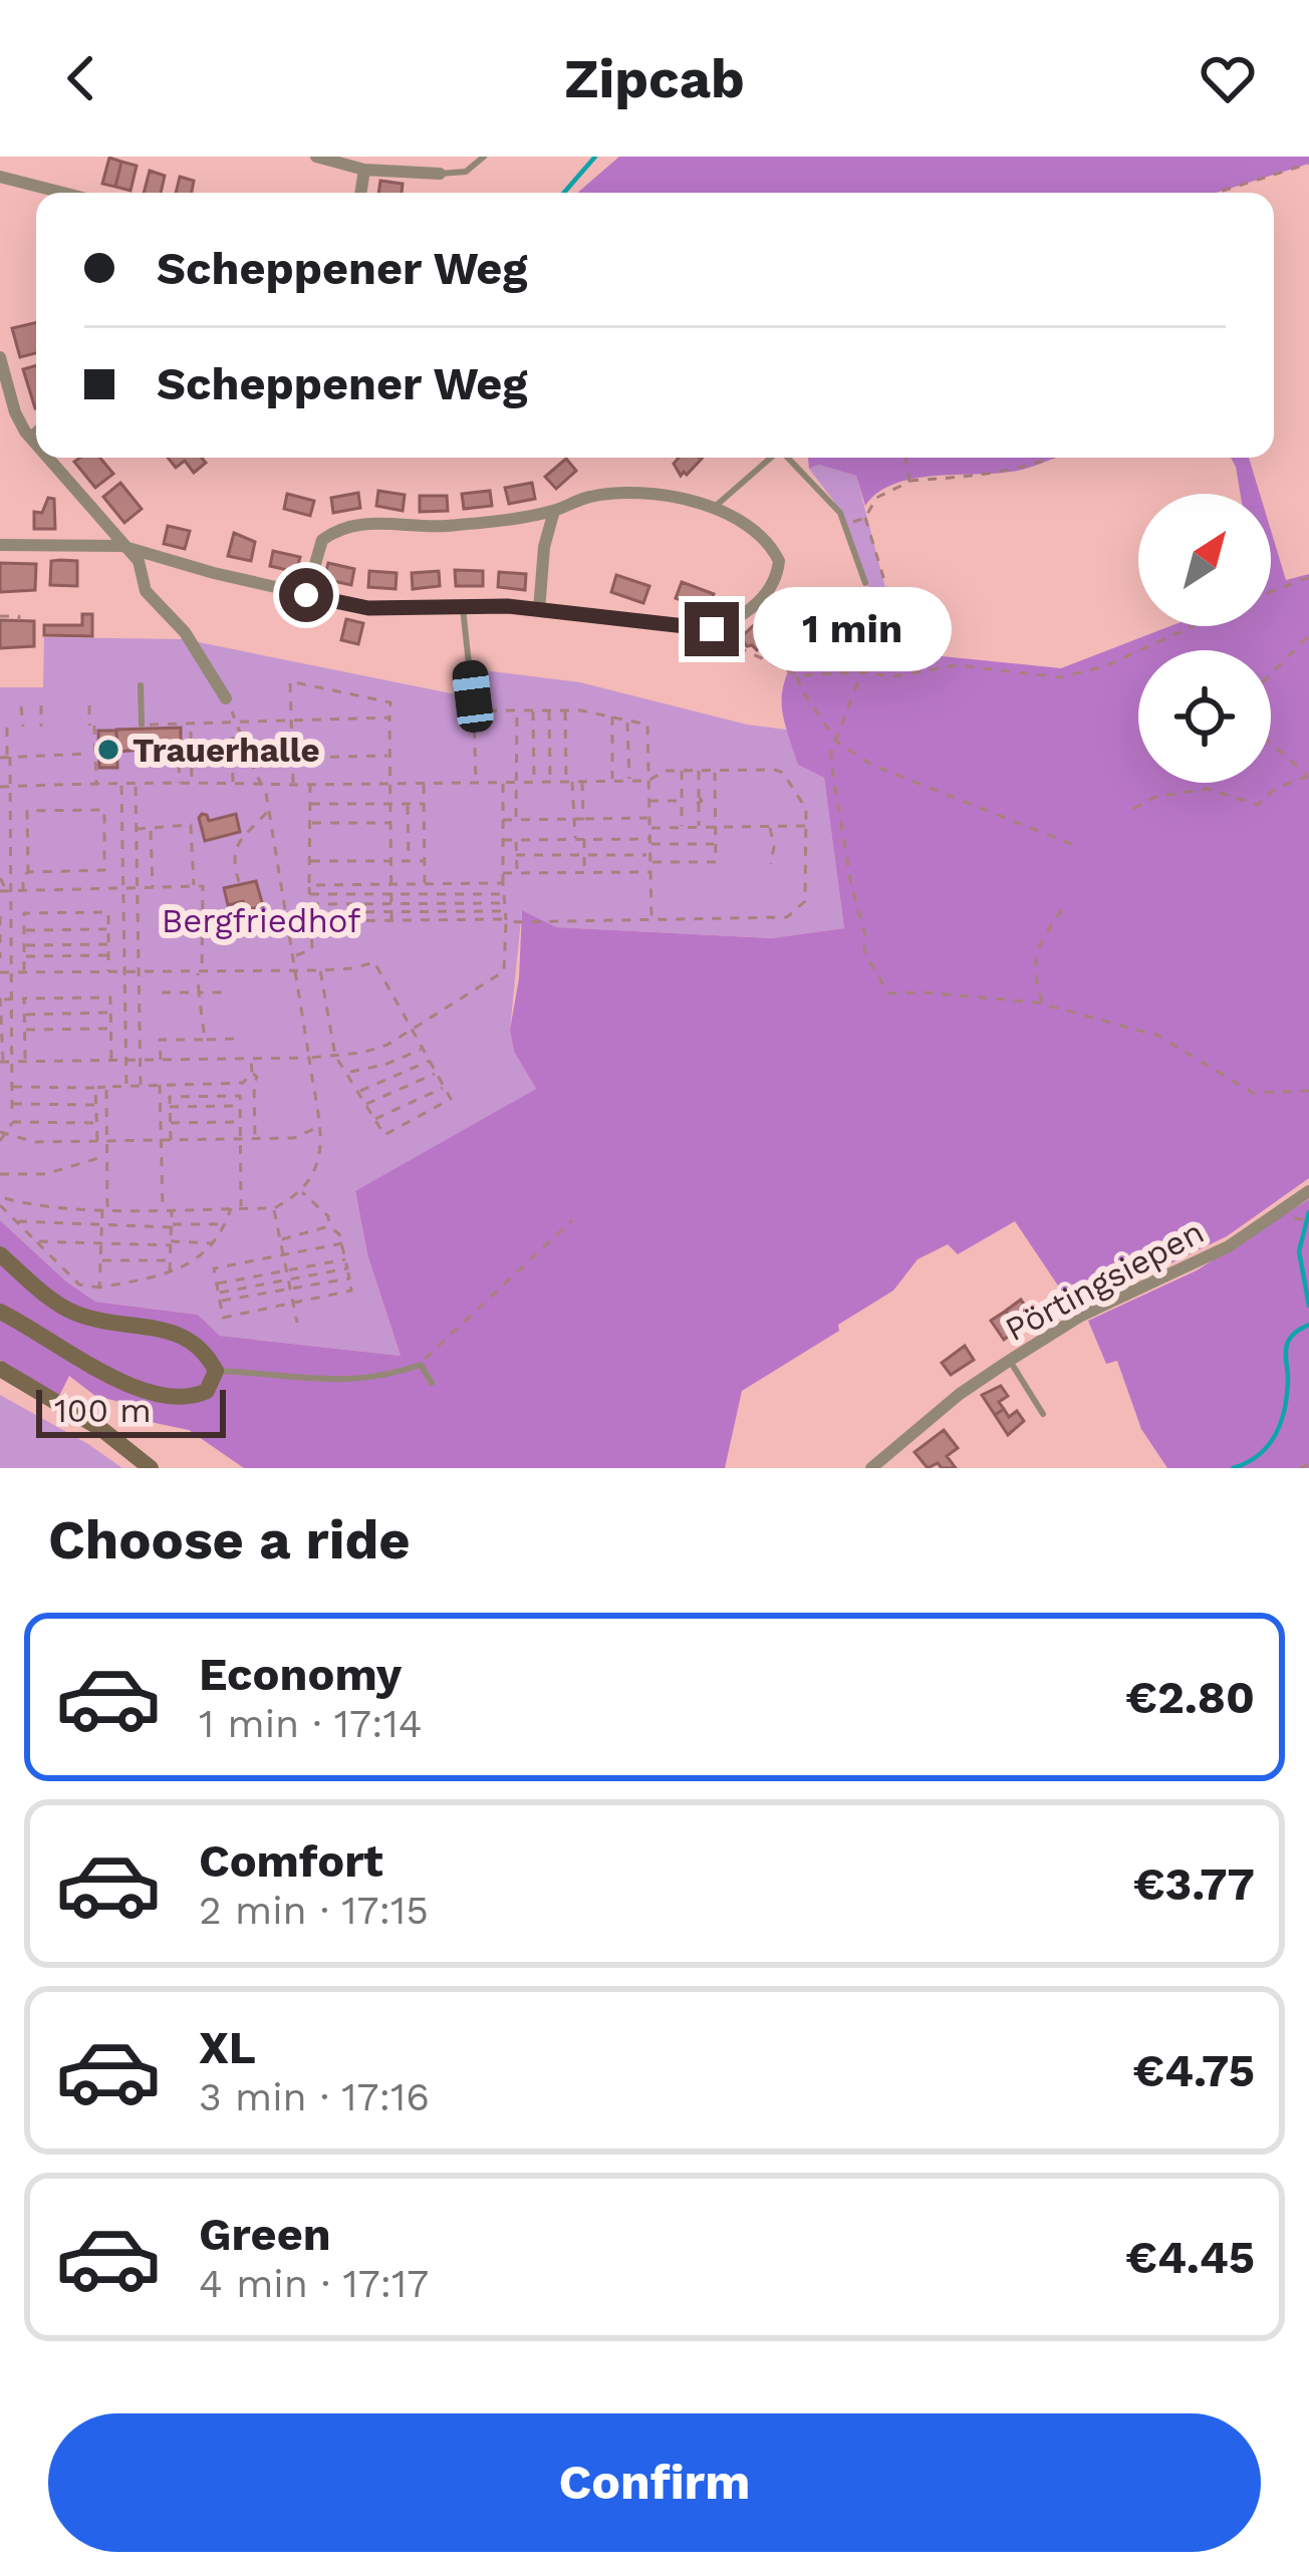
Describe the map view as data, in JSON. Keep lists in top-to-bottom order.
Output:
{
  "streets": {
    "street": ["Pörtingsiepen"]
  },
  "parks": ["Bergfriedhof"],
  "places": ["Trauerhalle"],
  "scale_bar": "100 m",
  "north": "top right",
  "page": {
    "header": "Zipcab",
    "banner": ["Scheppener Weg", "Scheppener Weg"],
    "bubble": "1 min",
    "scale": "100 m",
    "heading": "Choose a ride",
    "list": [
      {
        "name": "Economy",
        "note": "1 min · 17:14",
        "value": "€2.80"
      },
      {
        "name": "Comfort",
        "note": "2 min · 17:15",
        "value": "€3.77"
      },
      {
        "name": "XL",
        "note": "3 min · 17:16",
        "value": "€4.75"
      },
      {
        "name": "Green",
        "note": "4 min · 17:17",
        "value": "€4.45"
      }
    ],
    "buttons": "Confirm"
  }
}
